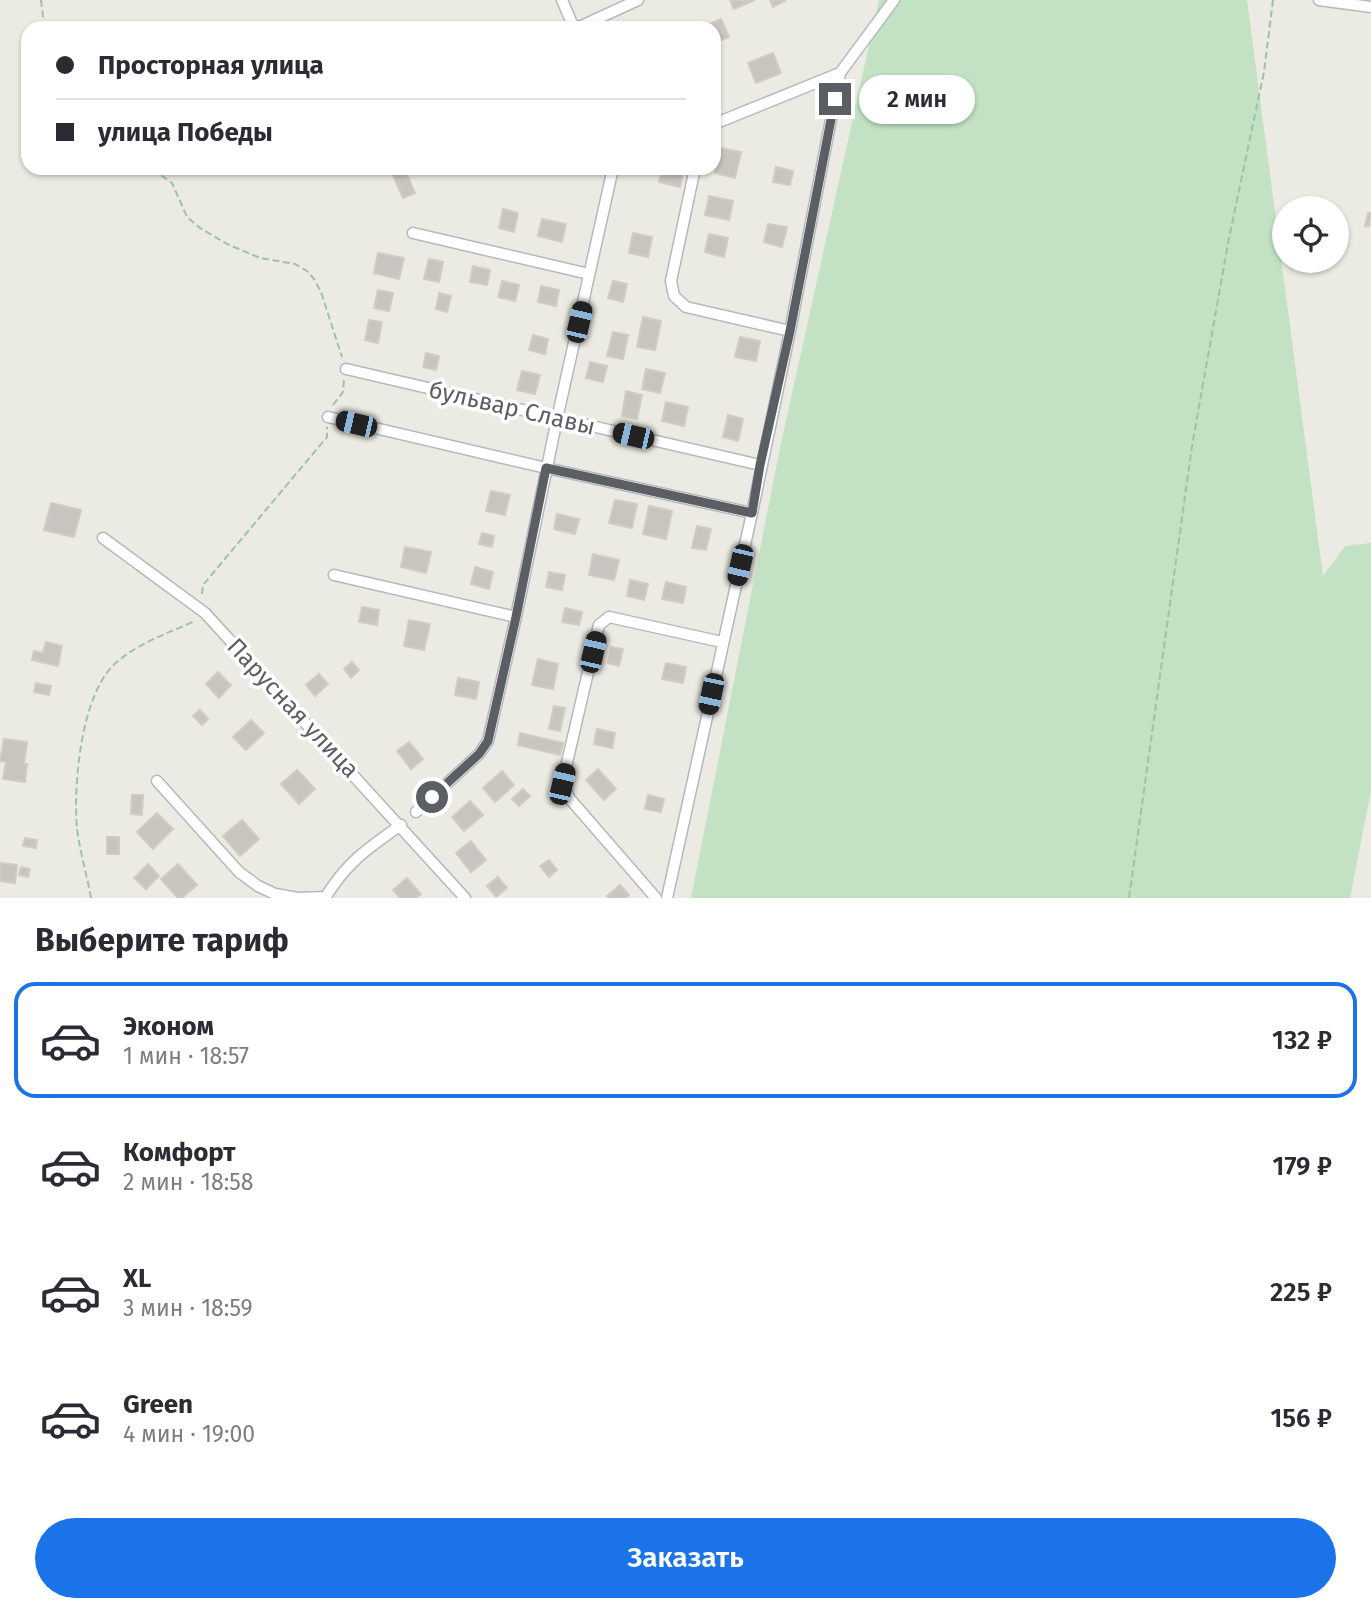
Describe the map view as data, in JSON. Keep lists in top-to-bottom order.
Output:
{
  "streets": {
    "street": ["бульвар Славы", "Парусная улица"]
  },
  "page": {
    "banner": ["Просторная улица", "улица Победы"],
    "bubble": "2 мин",
    "heading": "Выберите тариф",
    "list": [
      {
        "name": "Эконом",
        "note": "1 мин · 18:57",
        "value": "132 ₽"
      },
      {
        "name": "Комфорт",
        "note": "2 мин · 18:58",
        "value": "179 ₽"
      },
      {
        "name": "XL",
        "note": "3 мин · 18:59",
        "value": "225 ₽"
      },
      {
        "name": "Green",
        "note": "4 мин · 19:00",
        "value": "156 ₽"
      }
    ],
    "buttons": "Заказать"
  }
}
